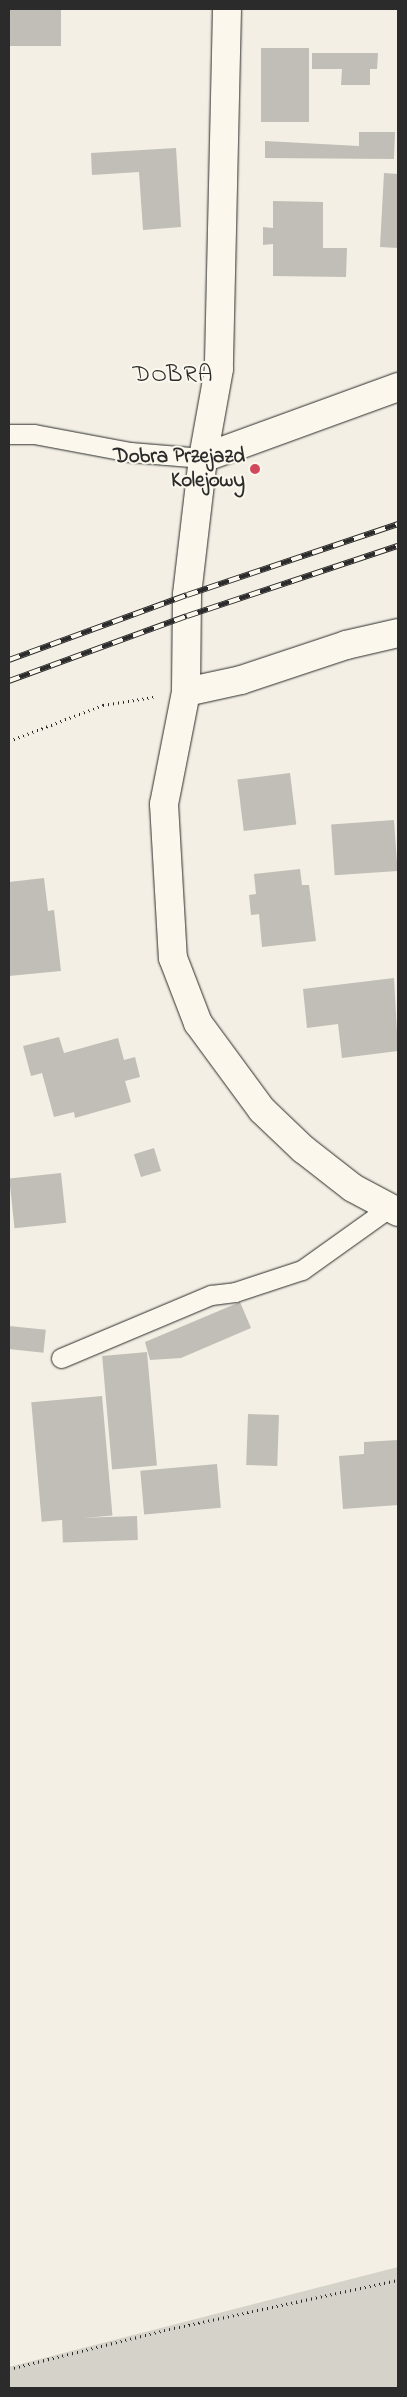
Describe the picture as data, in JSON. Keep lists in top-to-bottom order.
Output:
{
  "districts": ["DOBRA"],
  "places": ["Dobra Przejazd Kolejowy"]
}
